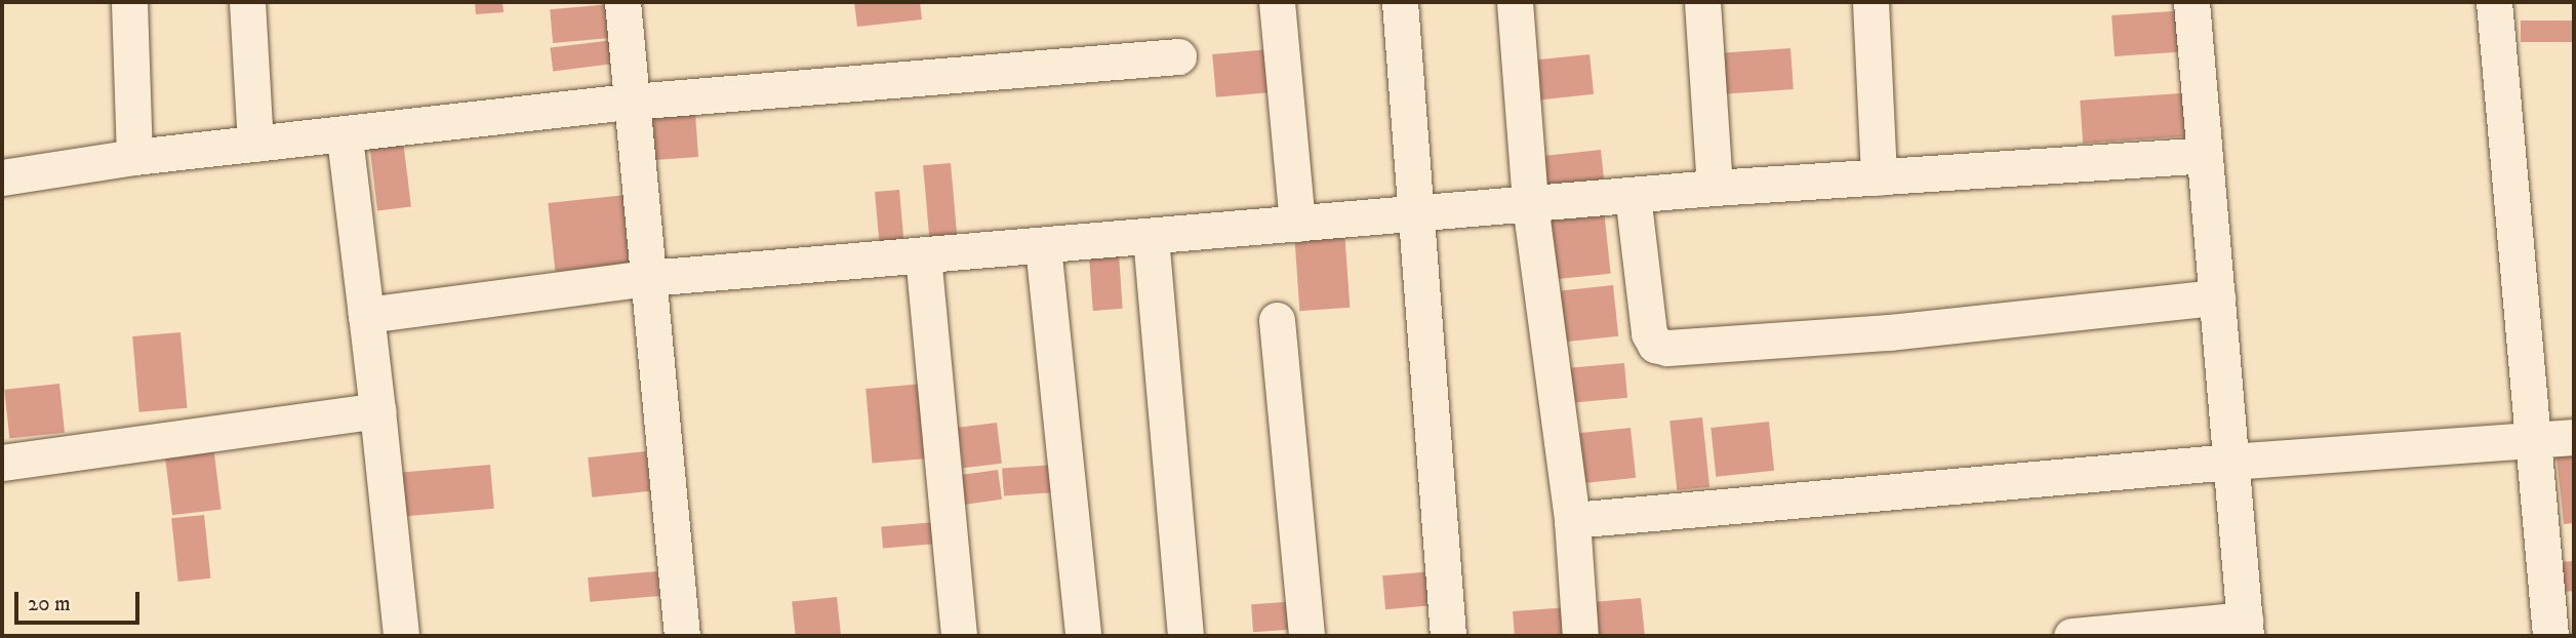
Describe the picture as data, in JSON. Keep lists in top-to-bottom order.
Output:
{
  "scale_bar": "20 m"
}
